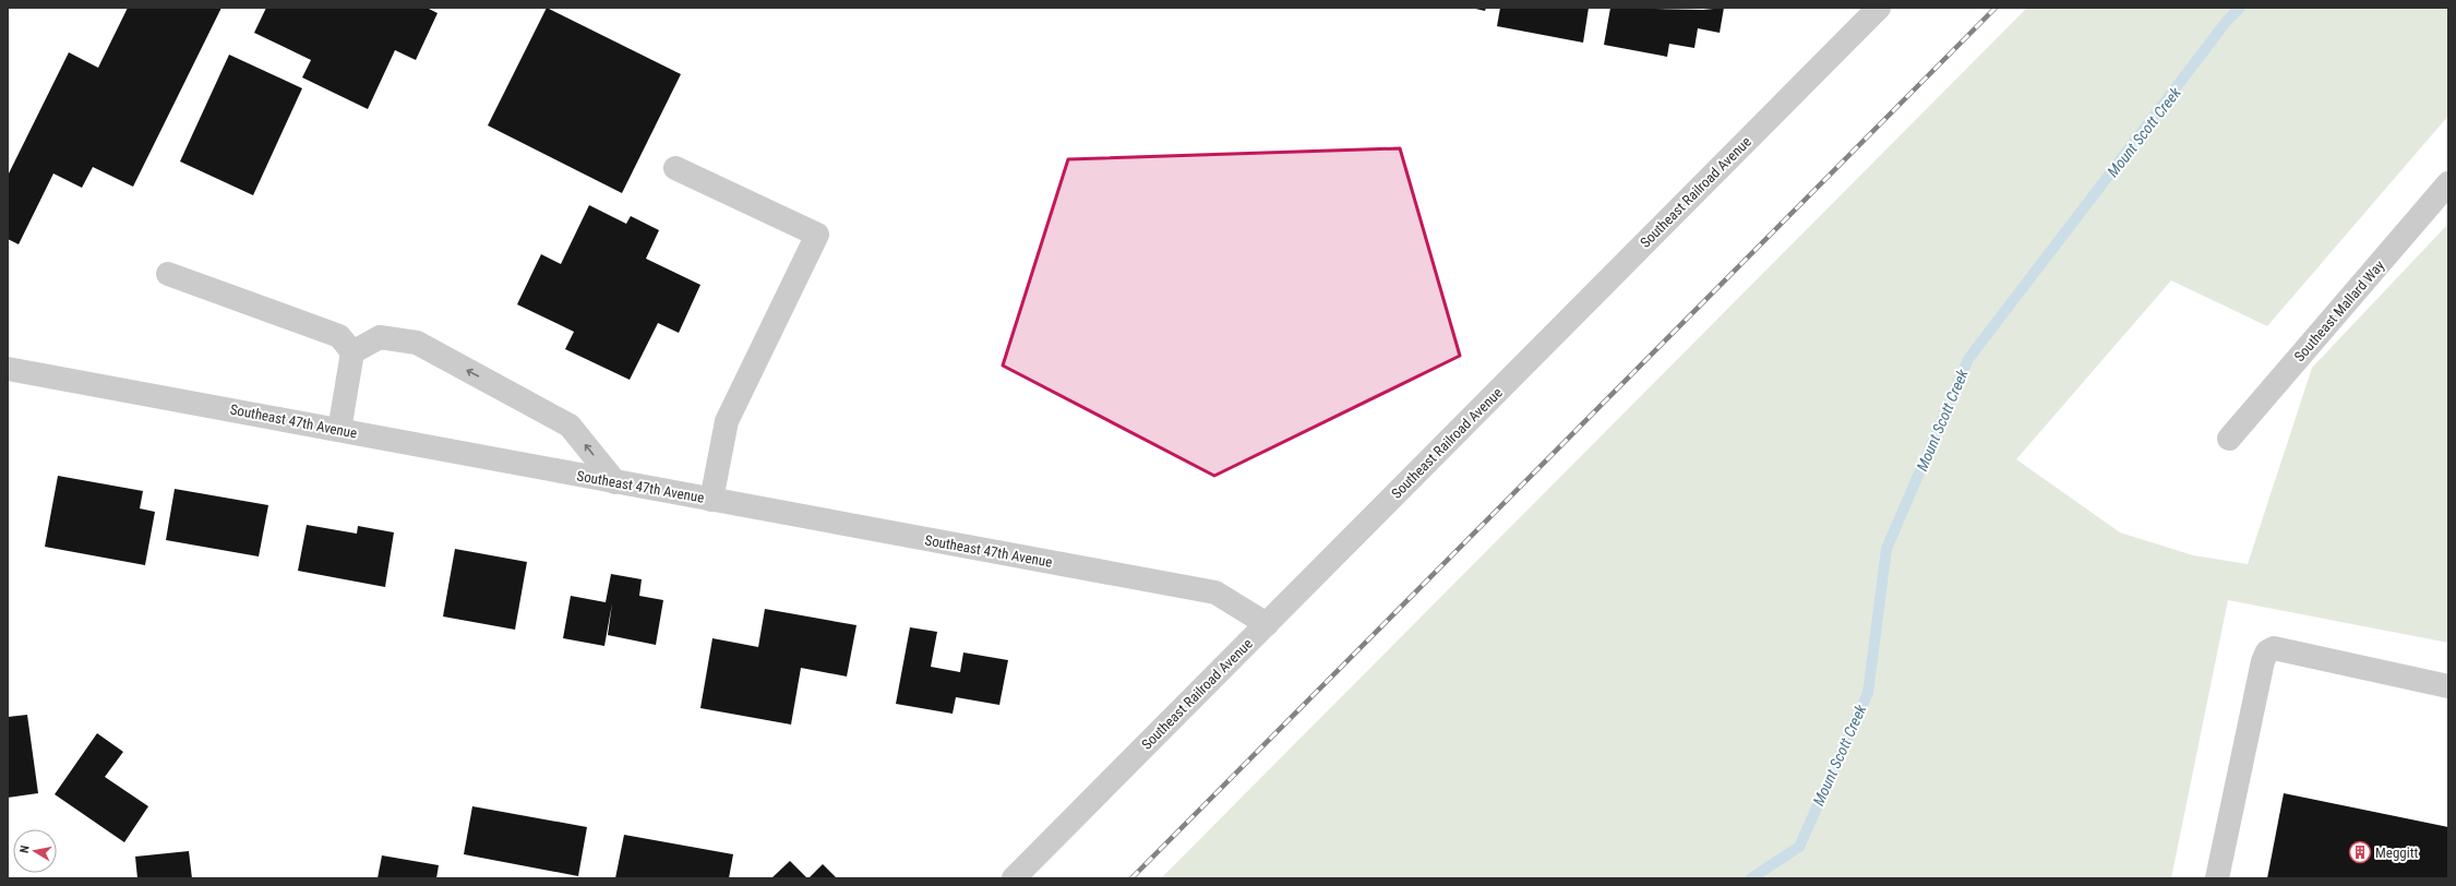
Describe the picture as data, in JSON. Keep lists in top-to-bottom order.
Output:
{
  "streets": {
    "street": ["Southeast Railroad Avenue", "Southeast Mallard Way", "Southeast 47th Avenue"]
  },
  "crossings": [
    ["Southeast Railroad Avenue", "Southeast 47th Avenue"]
  ],
  "water": ["Mount Scott Creek"],
  "places": {
    "building": ["Meggitt"]
  },
  "north": "left"
}
